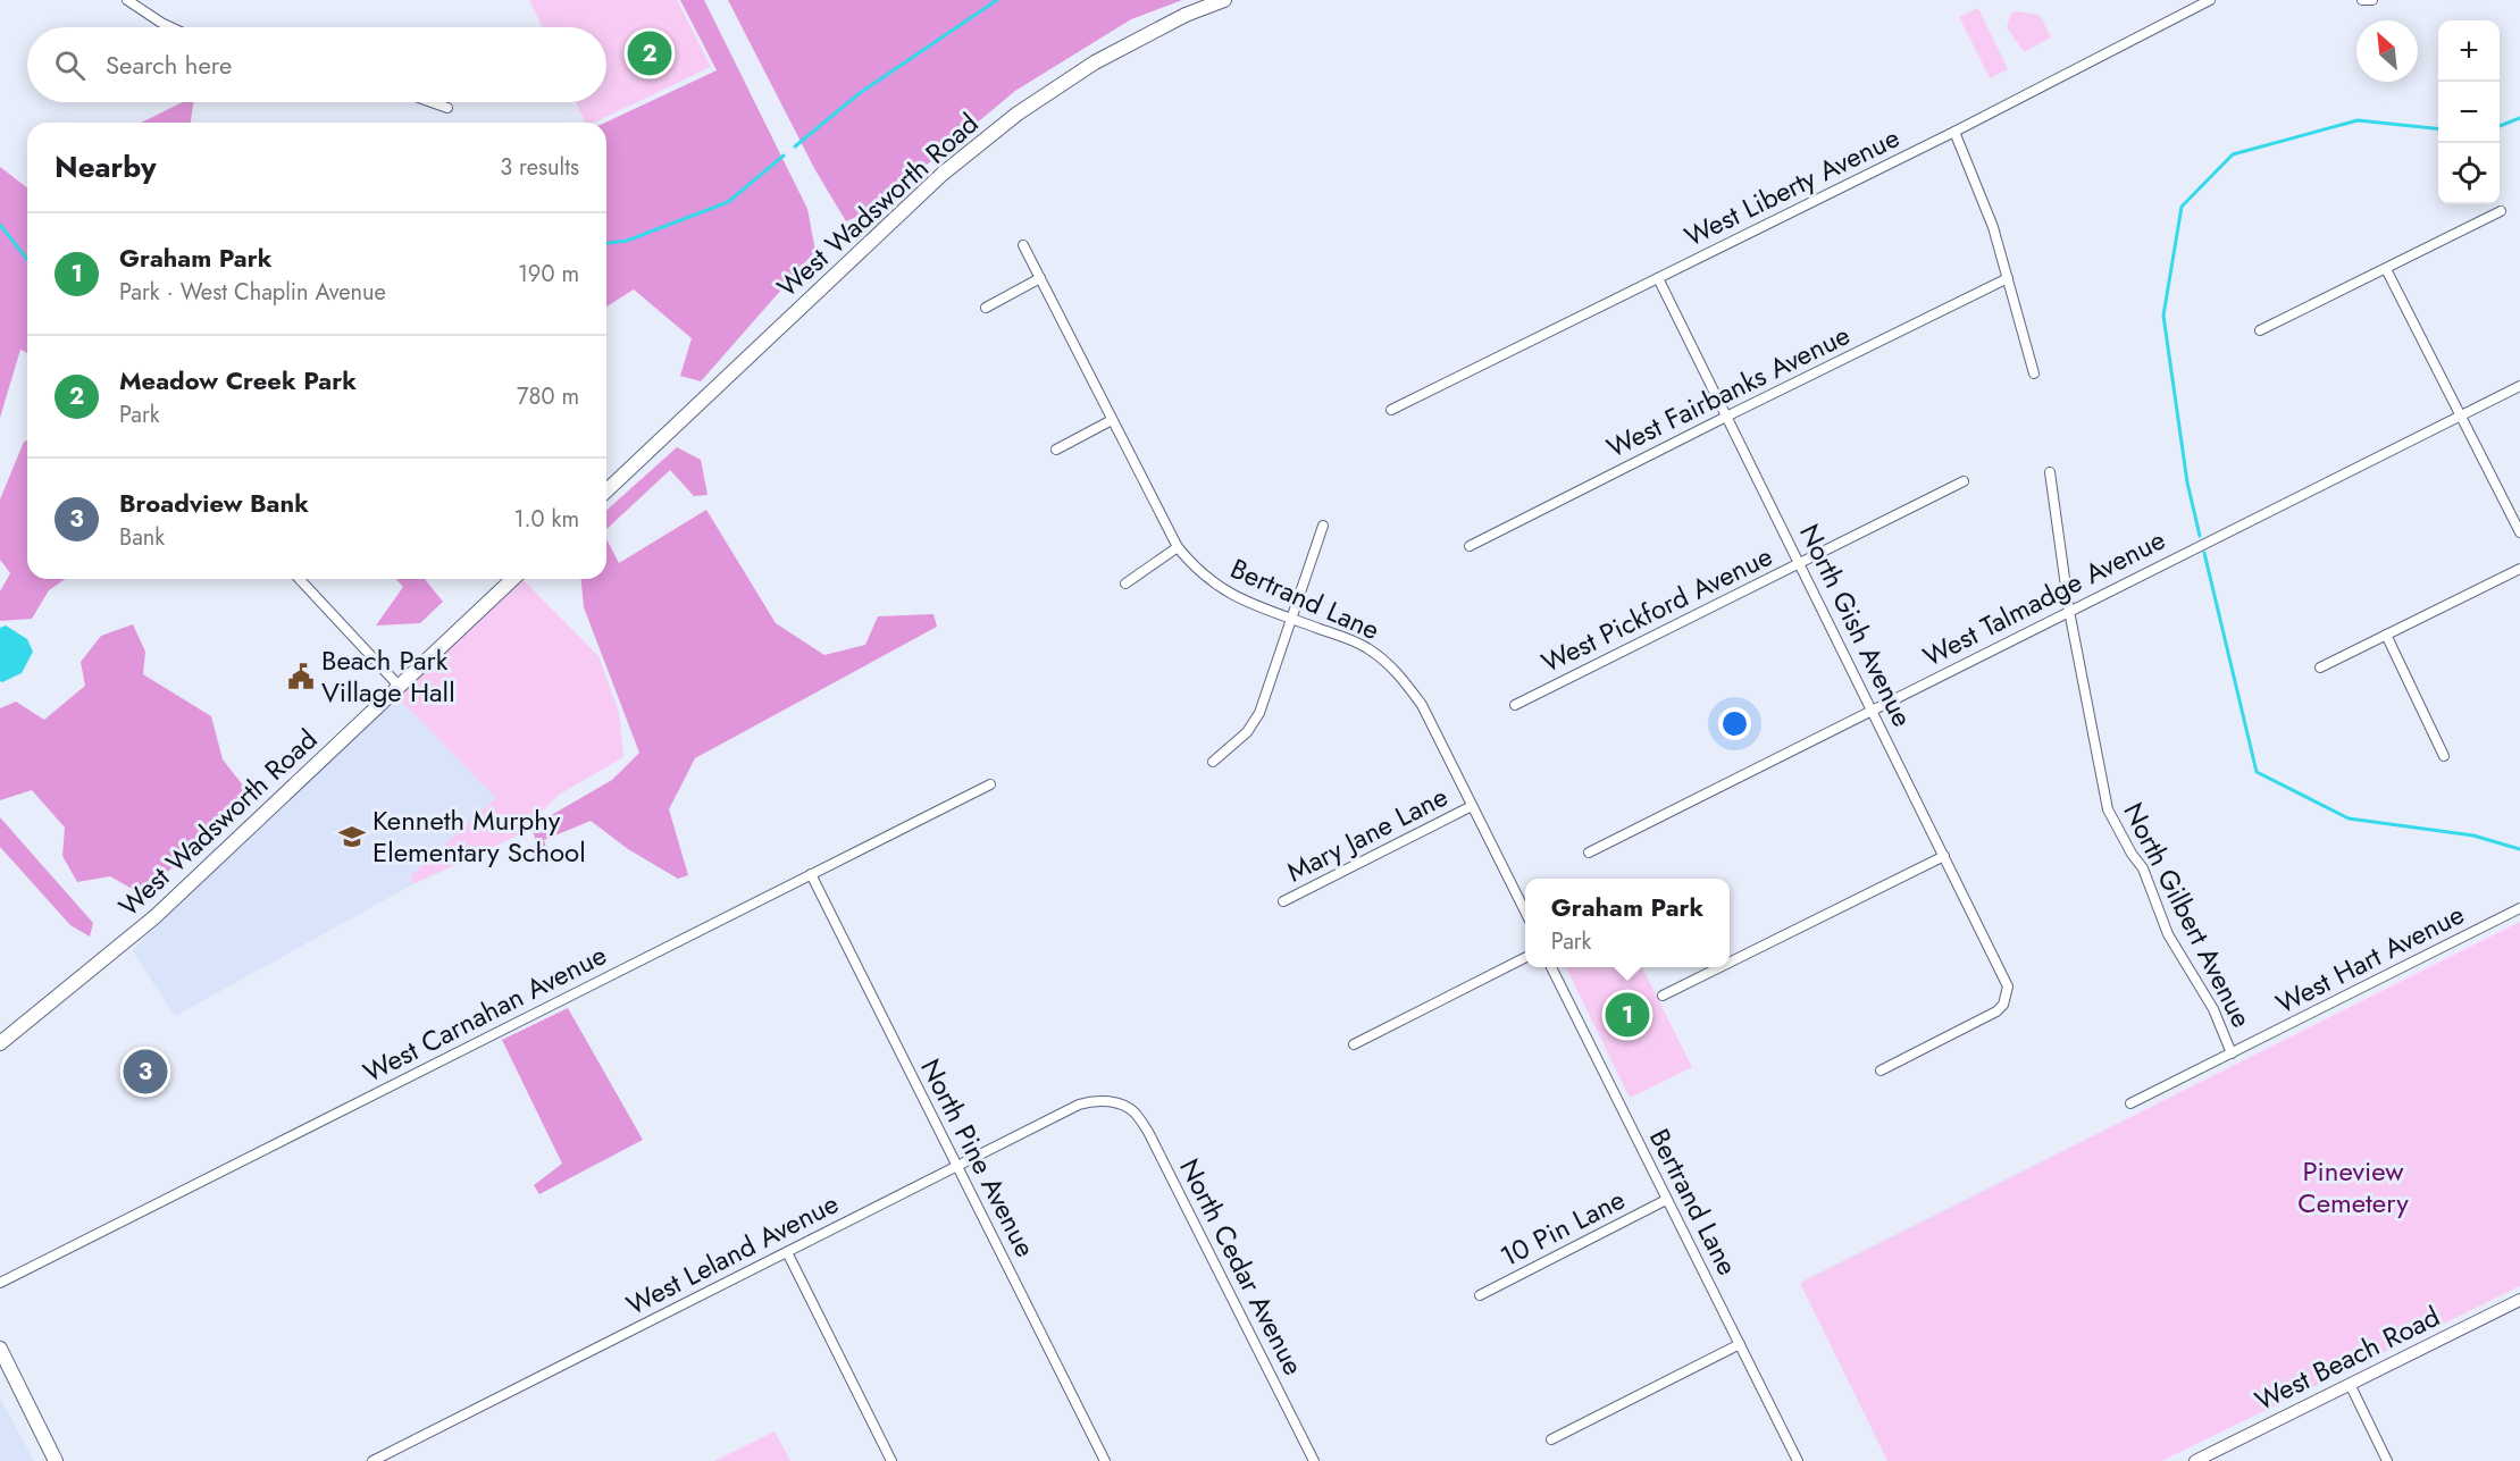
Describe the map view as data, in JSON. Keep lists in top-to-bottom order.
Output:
{
  "streets": {
    "main road": ["West Wadsworth Road"],
    "street": [
      "West Liberty Avenue",
      "West Fairbanks Avenue",
      "West Talmadge Avenue",
      "Bertrand Lane",
      "West Pickford Avenue",
      "North Gish Avenue",
      "Mary Jane Lane",
      "North Gilbert Avenue",
      "West Hart Avenue",
      "West Carnahan Avenue",
      "North Pine Avenue",
      "10 Pin Lane",
      "West Leland Avenue",
      "North Cedar Avenue",
      "West Beach Road"
    ]
  },
  "crossings": [
    ["West Liberty Avenue", "North Gish Avenue"],
    ["West Fairbanks Avenue", "North Gish Avenue"],
    ["West Talmadge Avenue", "North Gish Avenue"],
    ["West Talmadge Avenue", "North Gilbert Avenue"],
    ["Bertrand Lane", "Mary Jane Lane"],
    ["Bertrand Lane", "10 Pin Lane"],
    ["West Pickford Avenue", "North Gish Avenue"],
    ["North Gilbert Avenue", "West Hart Avenue"],
    ["West Carnahan Avenue", "North Pine Avenue"],
    ["North Pine Avenue", "West Leland Avenue"],
    ["West Leland Avenue", "North Cedar Avenue"]
  ],
  "parks": ["Pineview Cemetery"],
  "places": {
    "public building": ["Beach Park Village Hall"],
    "school or university": ["Kenneth Murphy Elementary School"]
  },
  "north": "top left",
  "page": {
    "map_buttons": ["+", "−"],
    "search": "Search here",
    "pins": ["2", "1", "3"],
    "heading": ["Nearby", "3 results"],
    "list": [
      {
        "mark": "1",
        "name": "Graham Park",
        "note": "Park · West Chaplin Avenue",
        "value": "190 m"
      },
      {
        "mark": "2",
        "name": "Meadow Creek Park",
        "note": "Park",
        "value": "780 m"
      },
      {
        "mark": "3",
        "name": "Broadview Bank",
        "note": "Bank",
        "value": "1.0 km"
      }
    ],
    "popup": ["Graham Park", "Park"]
  }
}
